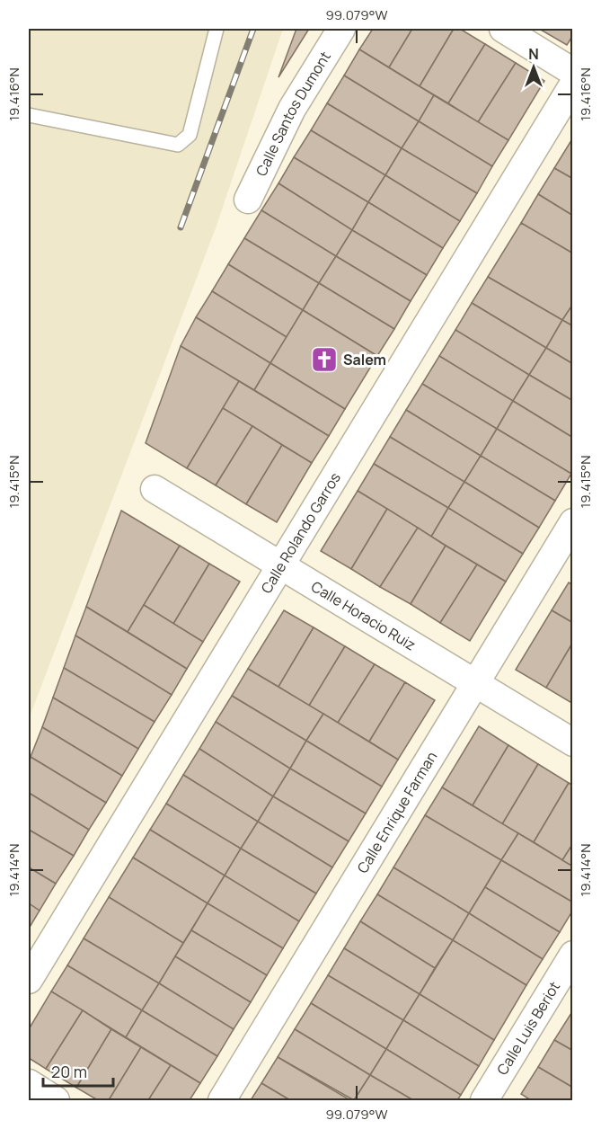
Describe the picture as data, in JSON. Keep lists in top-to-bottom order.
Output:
{
  "streets": {
    "street": [
      "Calle Santos Dumont",
      "Calle Rolando Garros",
      "Calle Horacio Ruiz",
      "Calle Enrique Farman",
      "Calle Luis Beriot"
    ]
  },
  "crossings": [
    ["Calle Rolando Garros", "Calle Horacio Ruiz"],
    ["Calle Horacio Ruiz", "Calle Enrique Farman"]
  ],
  "places": {
    "church": ["Salem"]
  },
  "scale_bar": "20 m",
  "north": "top",
  "coordinates": [
    "99.079°W",
    "19.416°N",
    "19.415°N",
    "19.414°N"
  ]
}
